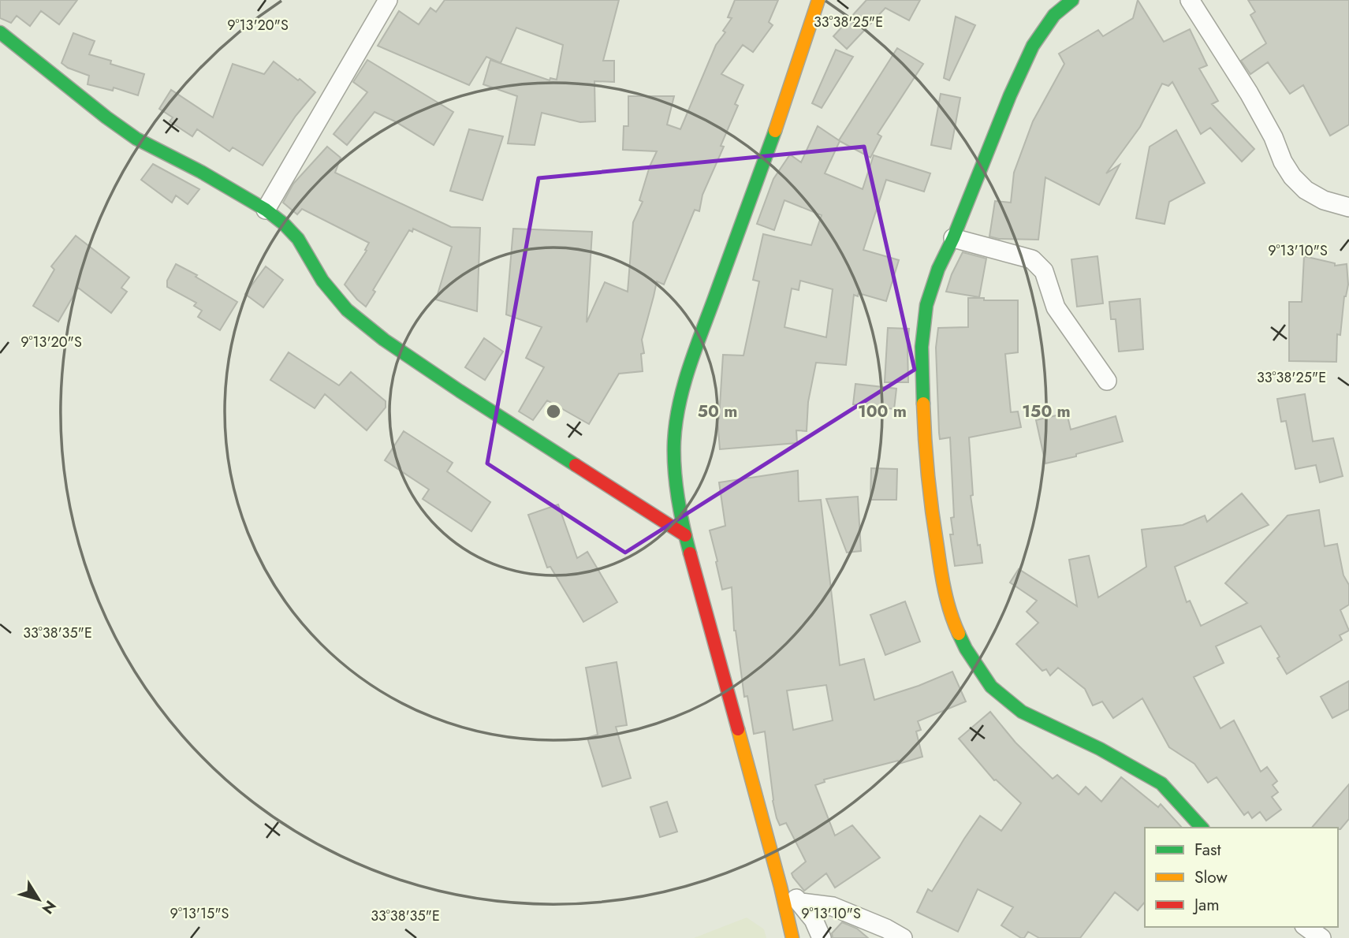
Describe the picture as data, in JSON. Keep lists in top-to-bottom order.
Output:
{
  "legend": ["Fast", "Slow", "Jam"],
  "north": "bottom right",
  "coordinates": [
    "33°38'25\"E",
    "9°13'20\"S",
    "9°13'10\"S",
    "33°38'35\"E",
    "9°13'15\"S"
  ],
  "rings": ["50 m", "100 m", "150 m"]
}
